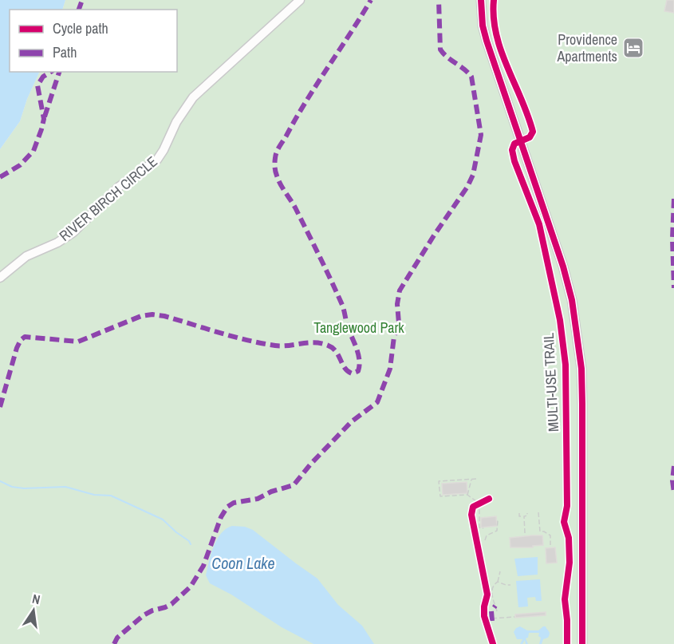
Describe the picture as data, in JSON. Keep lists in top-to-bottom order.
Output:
{
  "streets": {
    "street": ["RIVER BIRCH CIRCLE"],
    "cycle path": ["MULTI-USE TRAIL"]
  },
  "water": ["Coon Lake"],
  "parks": ["Tanglewood Park"],
  "places": {
    "hotel": ["Providence Apartments"]
  },
  "legend": ["Cycle path", "Path"],
  "north": "top"
}
